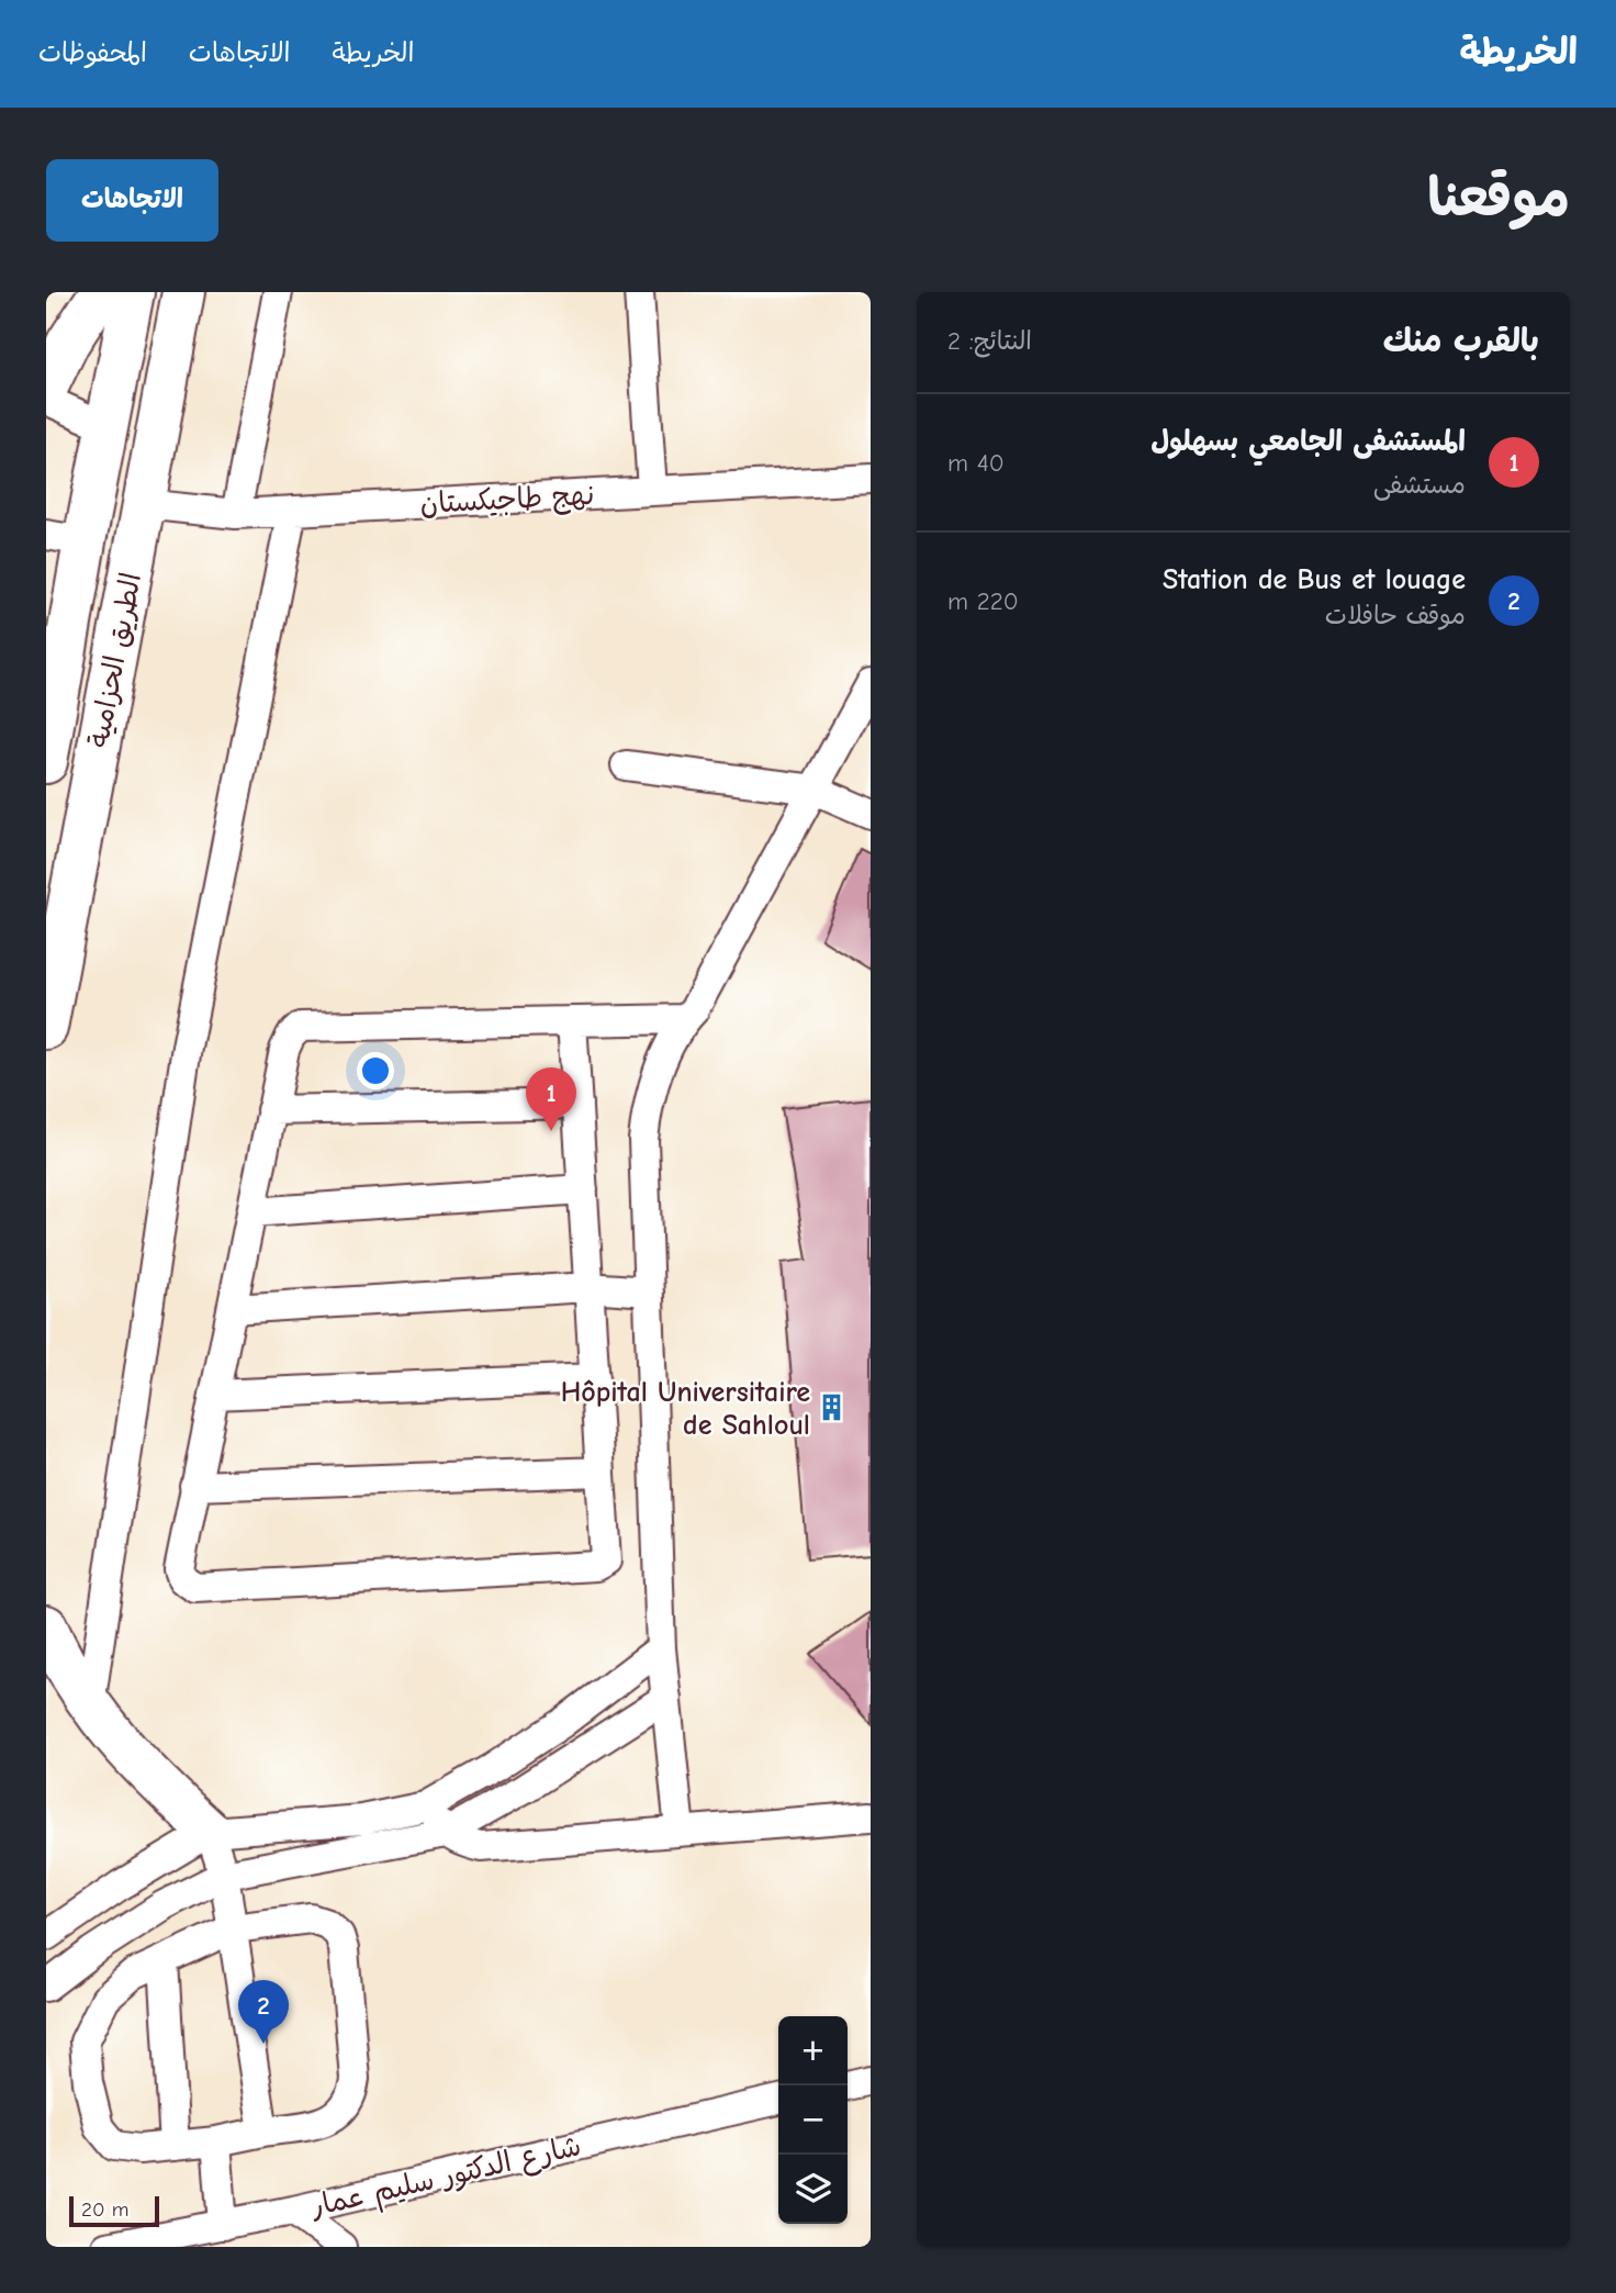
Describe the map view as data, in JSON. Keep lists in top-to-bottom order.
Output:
{
  "streets": {
    "highway": ["الطريق الحزامية"],
    "street": ["نهج طاجيكستان", "شارع الدكتور سليم عمار"]
  },
  "crossings": [
    ["نهج طاجيكستان", "الطريق الحزامية"]
  ],
  "places": {
    "building": ["Hôpital Universitaire de Sahloul"]
  },
  "scale_bar": "20 m",
  "page": {
    "header": "الخريطة",
    "nav": ["الخريطة", "الاتجاهات", "المحفوظات"],
    "title": "موقعنا",
    "buttons": "الاتجاهات",
    "heading": ["بالقرب منك", "النتائج: 2"],
    "list": [
      {
        "mark": "1",
        "name": "المستشفى الجامعي بسهلول",
        "note": "مستشفى",
        "value": "40 m"
      },
      {
        "mark": "2",
        "name": "Station de Bus et louage",
        "note": "موقف حافلات",
        "value": "220 m"
      }
    ],
    "pins": ["1", "2"],
    "map_buttons": ["+", "−"],
    "scale": "20 m"
  }
}
